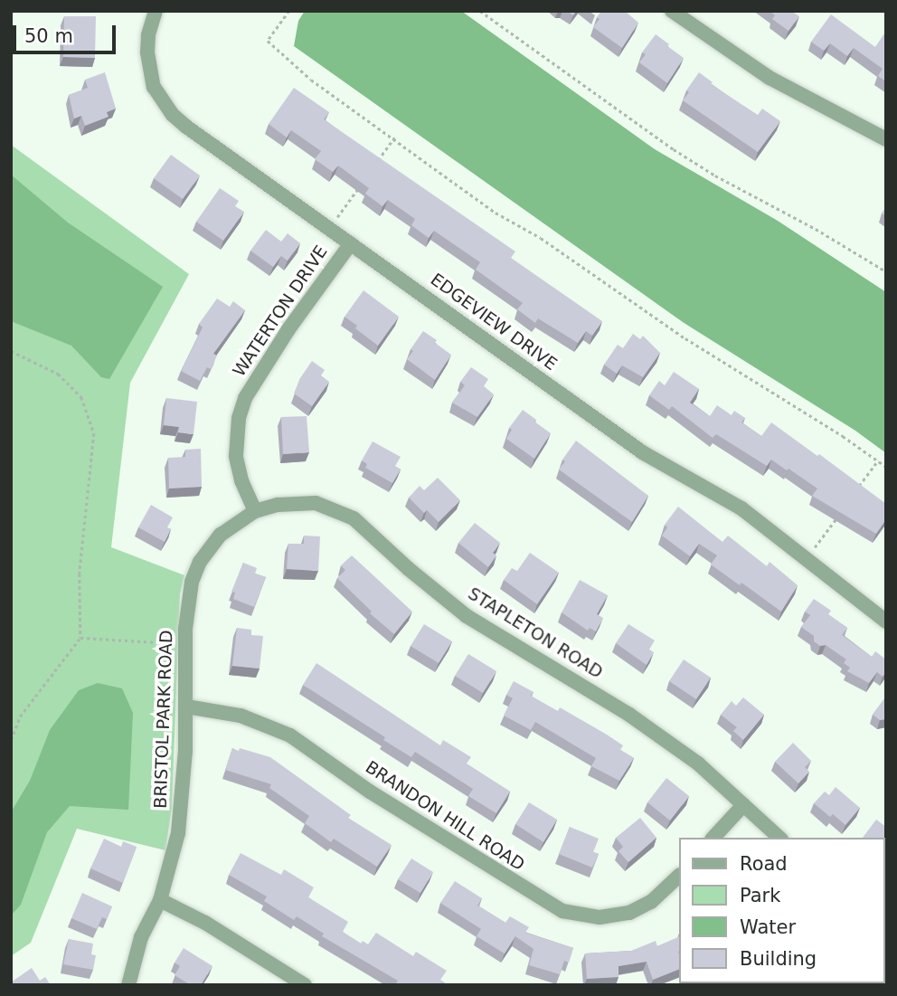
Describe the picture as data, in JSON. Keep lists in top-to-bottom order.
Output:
{
  "streets": {
    "street": [
      "WATERTON DRIVE",
      "EDGEVIEW DRIVE",
      "STAPLETON ROAD",
      "BRISTOL PARK ROAD",
      "BRANDON HILL ROAD"
    ]
  },
  "crossings": [
    ["WATERTON DRIVE", "EDGEVIEW DRIVE"],
    ["WATERTON DRIVE", "STAPLETON ROAD"],
    ["WATERTON DRIVE", "BRISTOL PARK ROAD"],
    ["STAPLETON ROAD", "BRISTOL PARK ROAD"],
    ["BRISTOL PARK ROAD", "BRANDON HILL ROAD"]
  ],
  "legend": [
    "Road",
    "Park",
    "Water",
    "Building"
  ],
  "scale_bar": "50 m"
}
